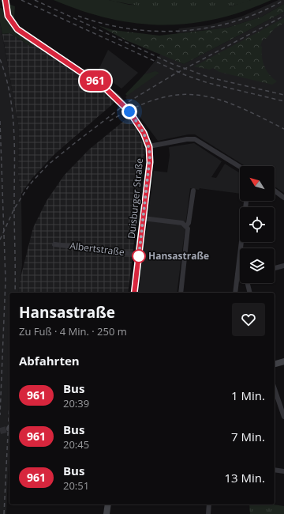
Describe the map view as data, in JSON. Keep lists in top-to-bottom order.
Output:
{
  "streets": {
    "main road": ["Duisburger Straße"],
    "street": ["Albertstraße"]
  },
  "crossings": [
    ["Duisburger Straße", "Albertstraße"]
  ],
  "places": ["Hansastraße"],
  "lines": ["bus line 961"],
  "north": "top left",
  "page": {
    "on_map": "961",
    "heading": [
      ["Hansastraße", "Zu Fuß · 4 Min. · 250 m"],
      "Abfahrten"
    ],
    "list": [
      {
        "mark": "961",
        "name": "Bus",
        "note": "20:39",
        "value": "1 Min."
      },
      {
        "mark": "961",
        "name": "Bus",
        "note": "20:45",
        "value": "7 Min."
      },
      {
        "mark": "961",
        "name": "Bus",
        "note": "20:51",
        "value": "13 Min."
      }
    ]
  }
}
